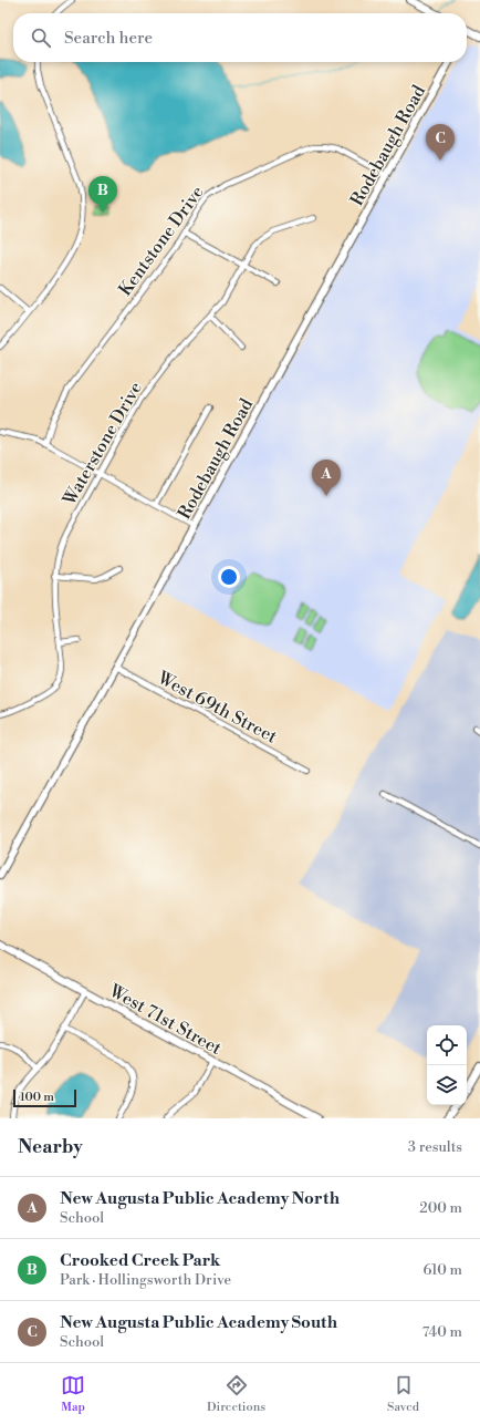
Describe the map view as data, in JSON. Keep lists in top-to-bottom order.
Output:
{
  "streets": {
    "street": [
      "Rodebaugh Road",
      "Kentstone Drive",
      "Waterstone Drive",
      "West 69th Street",
      "West 71st Street"
    ]
  },
  "crossings": [
    ["Rodebaugh Road", "Kentstone Drive"],
    ["Rodebaugh Road", "West 69th Street"]
  ],
  "scale_bar": "100 m",
  "page": {
    "search": "Search here",
    "pins": ["C", "B", "A"],
    "scale": "100 m",
    "heading": ["Nearby", "3 results"],
    "list": [
      {
        "mark": "A",
        "name": "New Augusta Public Academy North",
        "note": "School",
        "value": "200 m"
      },
      {
        "mark": "B",
        "name": "Crooked Creek Park",
        "note": "Park · Hollingsworth Drive",
        "value": "610 m"
      },
      {
        "mark": "C",
        "name": "New Augusta Public Academy South",
        "note": "School",
        "value": "740 m"
      }
    ],
    "nav": ["Map", "Directions", "Saved"]
  }
}
